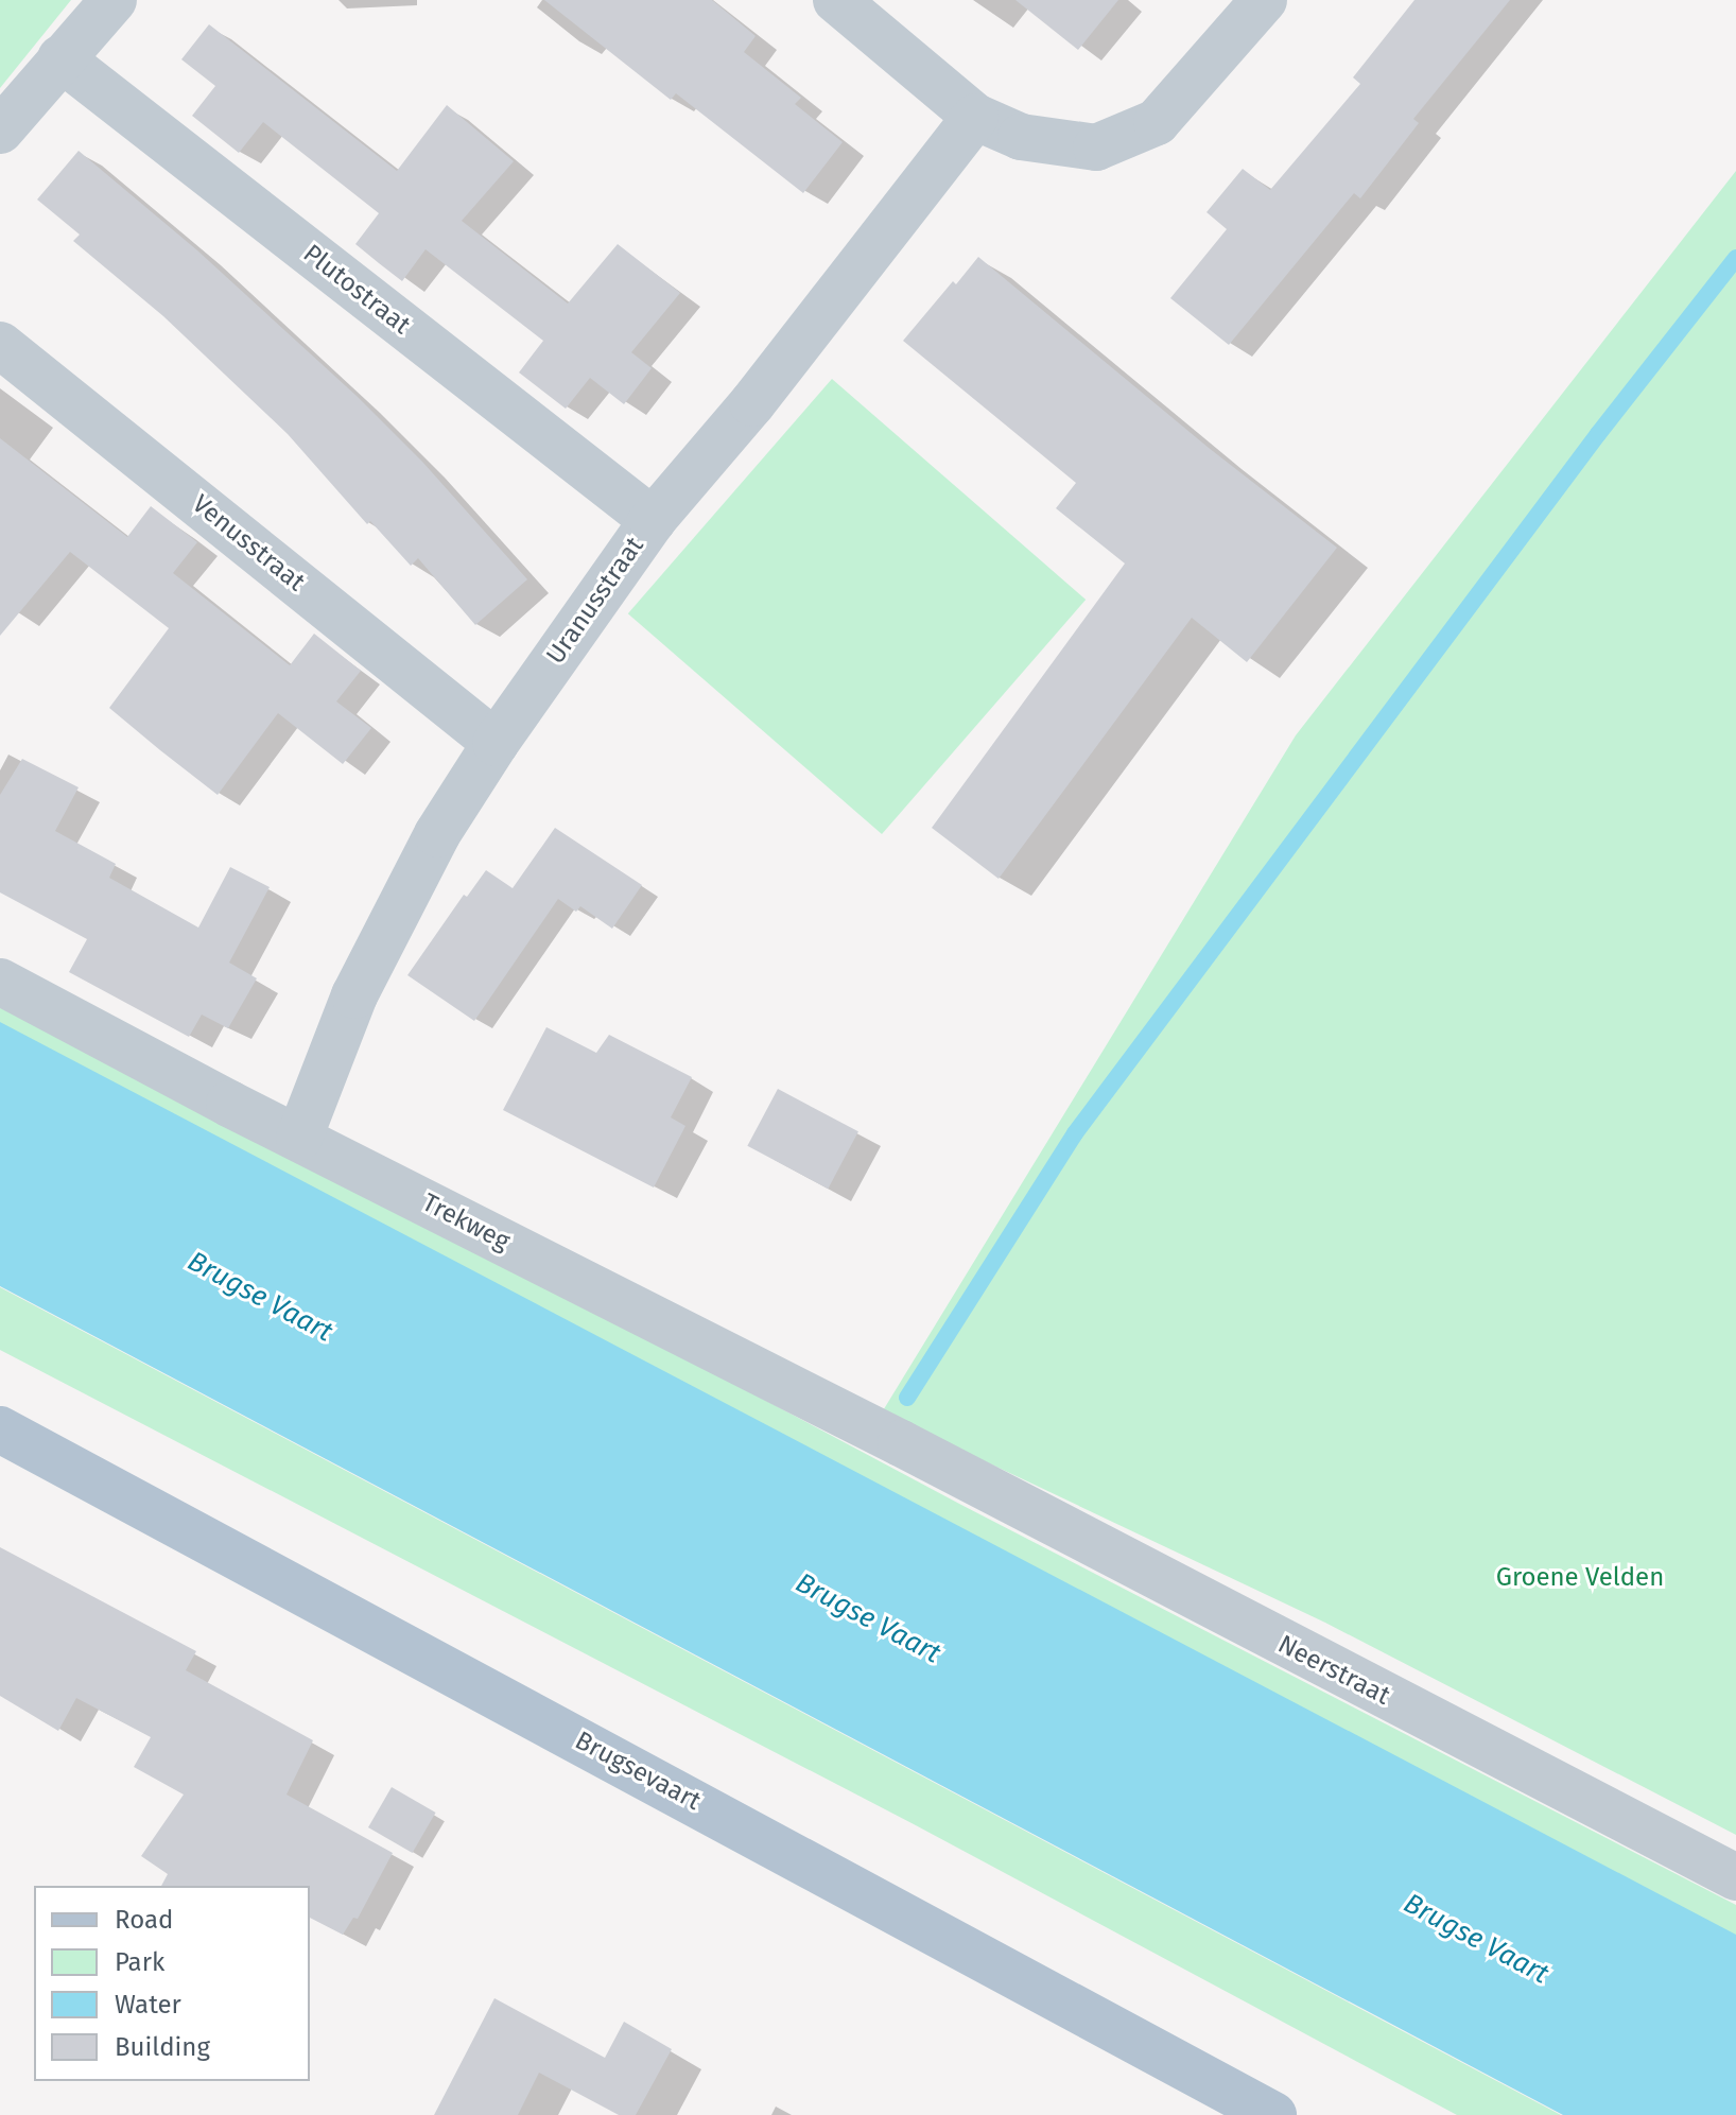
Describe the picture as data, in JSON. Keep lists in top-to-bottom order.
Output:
{
  "streets": {
    "main road": ["Brugsevaart"],
    "street": [
      "Plutostraat",
      "Venusstraat",
      "Uranusstraat",
      "Trekweg",
      "Neerstraat"
    ]
  },
  "crossings": [
    ["Plutostraat", "Uranusstraat"],
    ["Venusstraat", "Uranusstraat"],
    ["Uranusstraat", "Trekweg"],
    ["Trekweg", "Neerstraat"]
  ],
  "water": ["Brugse Vaart"],
  "parks": ["Groene Velden"],
  "legend": [
    "Road",
    "Park",
    "Water",
    "Building"
  ]
}
